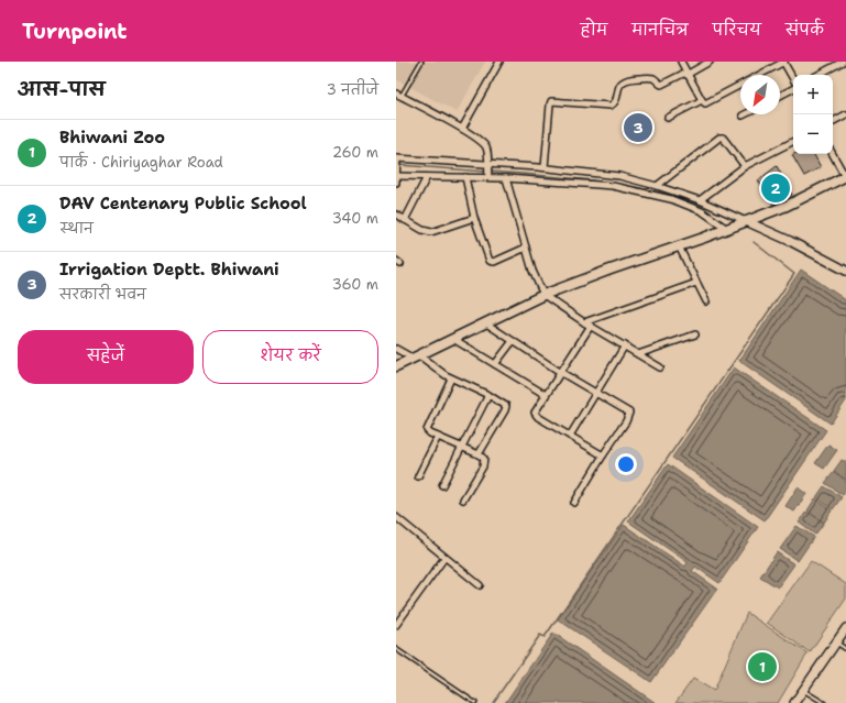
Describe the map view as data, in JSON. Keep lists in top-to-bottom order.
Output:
{
  "north": "bottom left",
  "page": {
    "header": "Turnpoint",
    "nav": [
      "होम",
      "मानचित्र",
      "परिचय",
      "संपर्क"
    ],
    "heading": ["आस-पास", "3 नतीजे"],
    "map_buttons": ["+", "−"],
    "pins": ["3", "2", "1"],
    "list": [
      {
        "mark": "1",
        "name": "Bhiwani Zoo",
        "note": "पार्क · Chiriyaghar Road",
        "value": "260 m"
      },
      {
        "mark": "2",
        "name": "DAV Centenary Public School",
        "note": "स्थान",
        "value": "340 m"
      },
      {
        "mark": "3",
        "name": "Irrigation Deptt. Bhiwani",
        "note": "सरकारी भवन",
        "value": "360 m"
      }
    ],
    "buttons": ["सहेजें", "शेयर करें"]
  }
}
